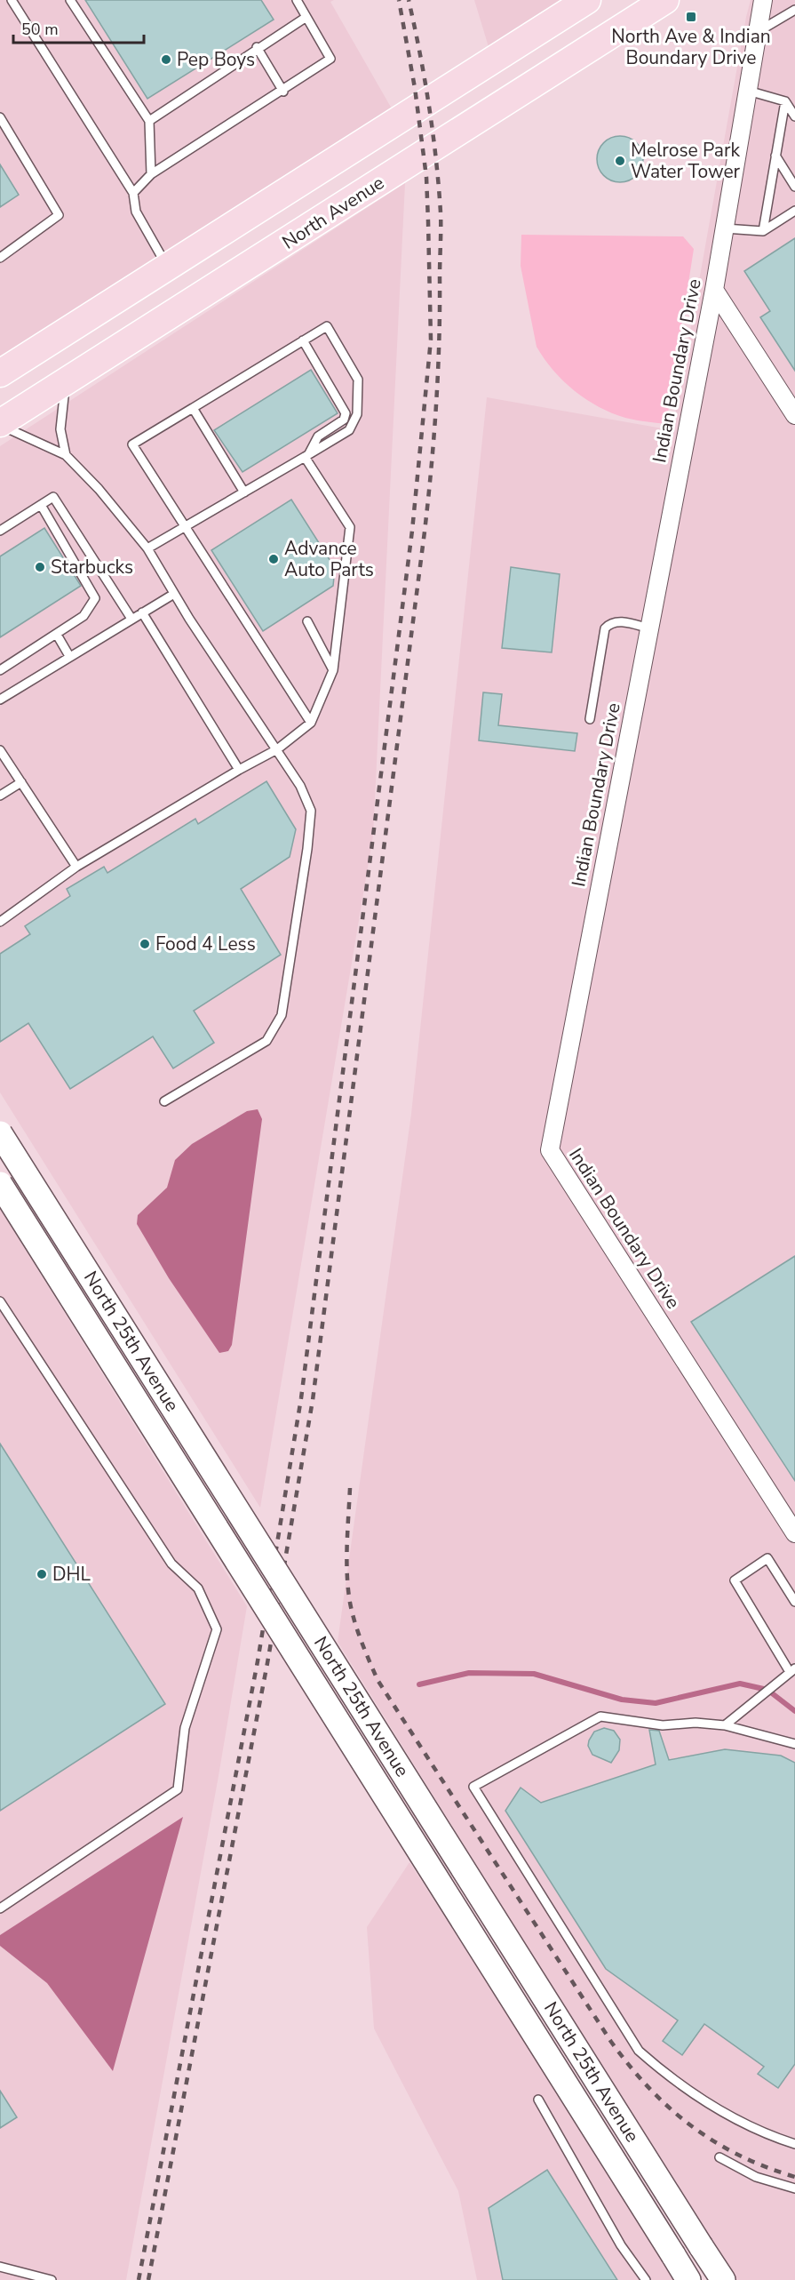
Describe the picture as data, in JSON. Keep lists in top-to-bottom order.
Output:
{
  "streets": {
    "main road": ["North Avenue", "North 25th Avenue"],
    "street": ["Indian Boundary Drive"]
  },
  "places": {
    "transit": ["North Ave & Indian Boundary Drive"],
    "other": [
      "Pep Boys",
      "Melrose Park Water Tower",
      "Advance Auto Parts",
      "Starbucks",
      "Food 4 Less",
      "DHL"
    ]
  },
  "scale_bar": "50 m"
}
